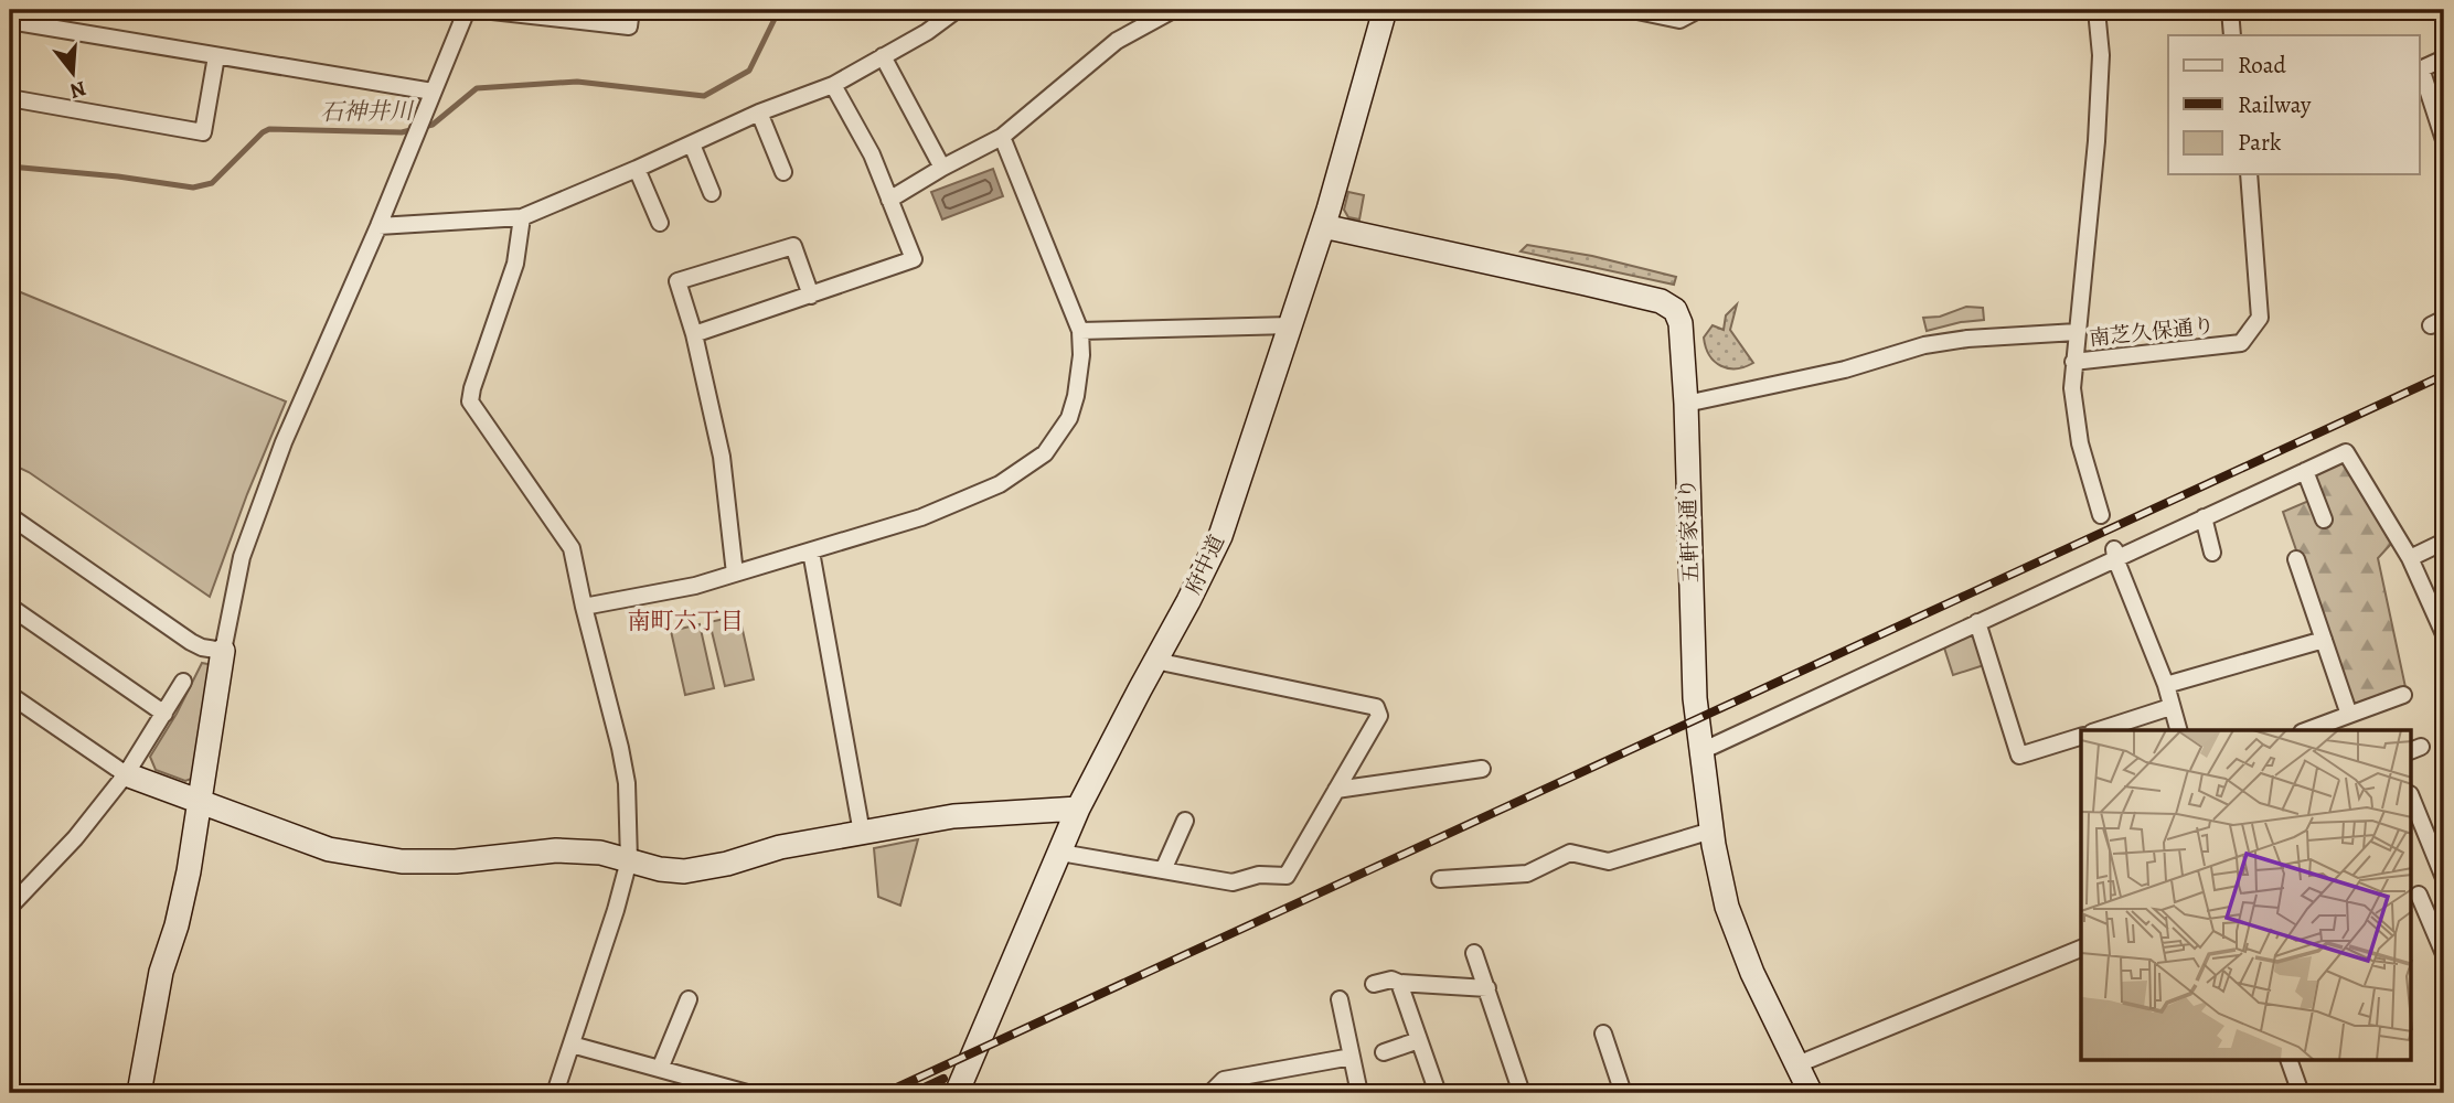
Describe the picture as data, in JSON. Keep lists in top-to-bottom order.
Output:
{
  "streets": {
    "street": ["南芝久保通り", "五軒家通り", "府中道"]
  },
  "crossings": [
    ["五軒家通り", "府中道"]
  ],
  "districts": ["南町六丁目"],
  "water": ["石神井川"],
  "legend": ["Road", "Railway", "Park"],
  "north": "bottom"
}
